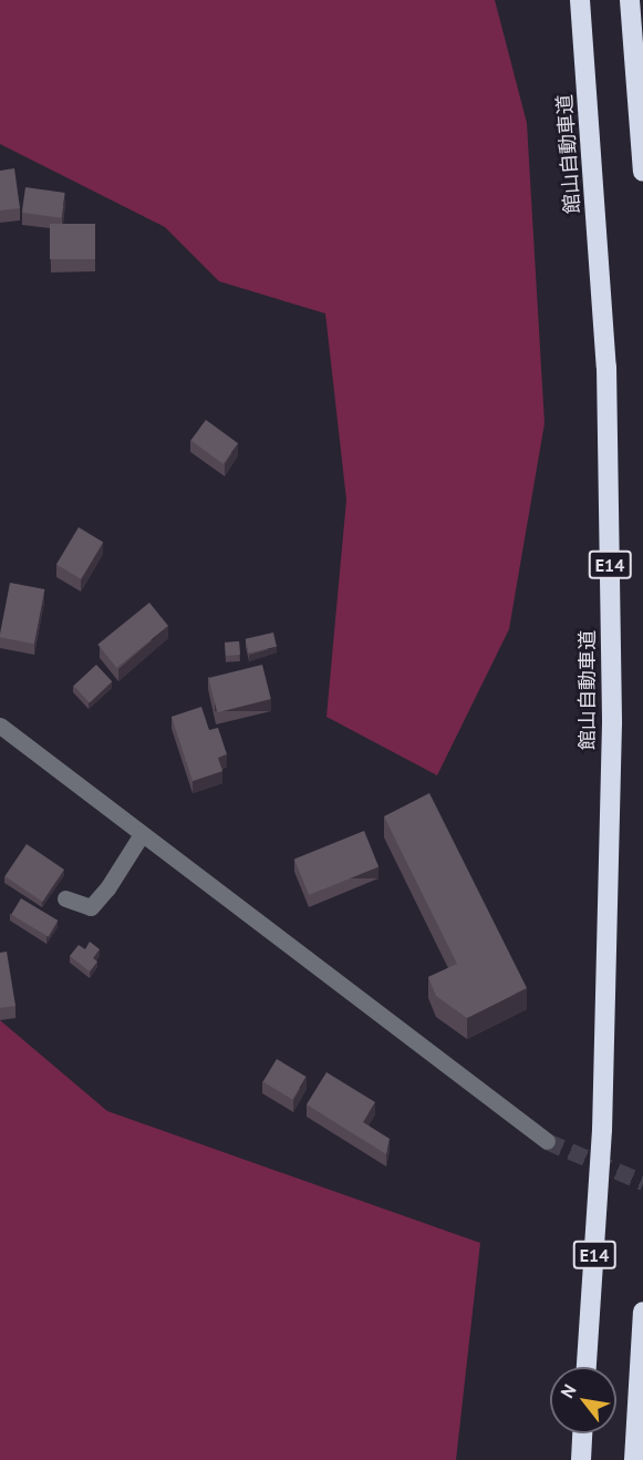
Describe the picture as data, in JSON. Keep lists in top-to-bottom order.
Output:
{
  "streets": {
    "highway": ["館山自動車道", "E14"]
  },
  "north": "top left"
}
